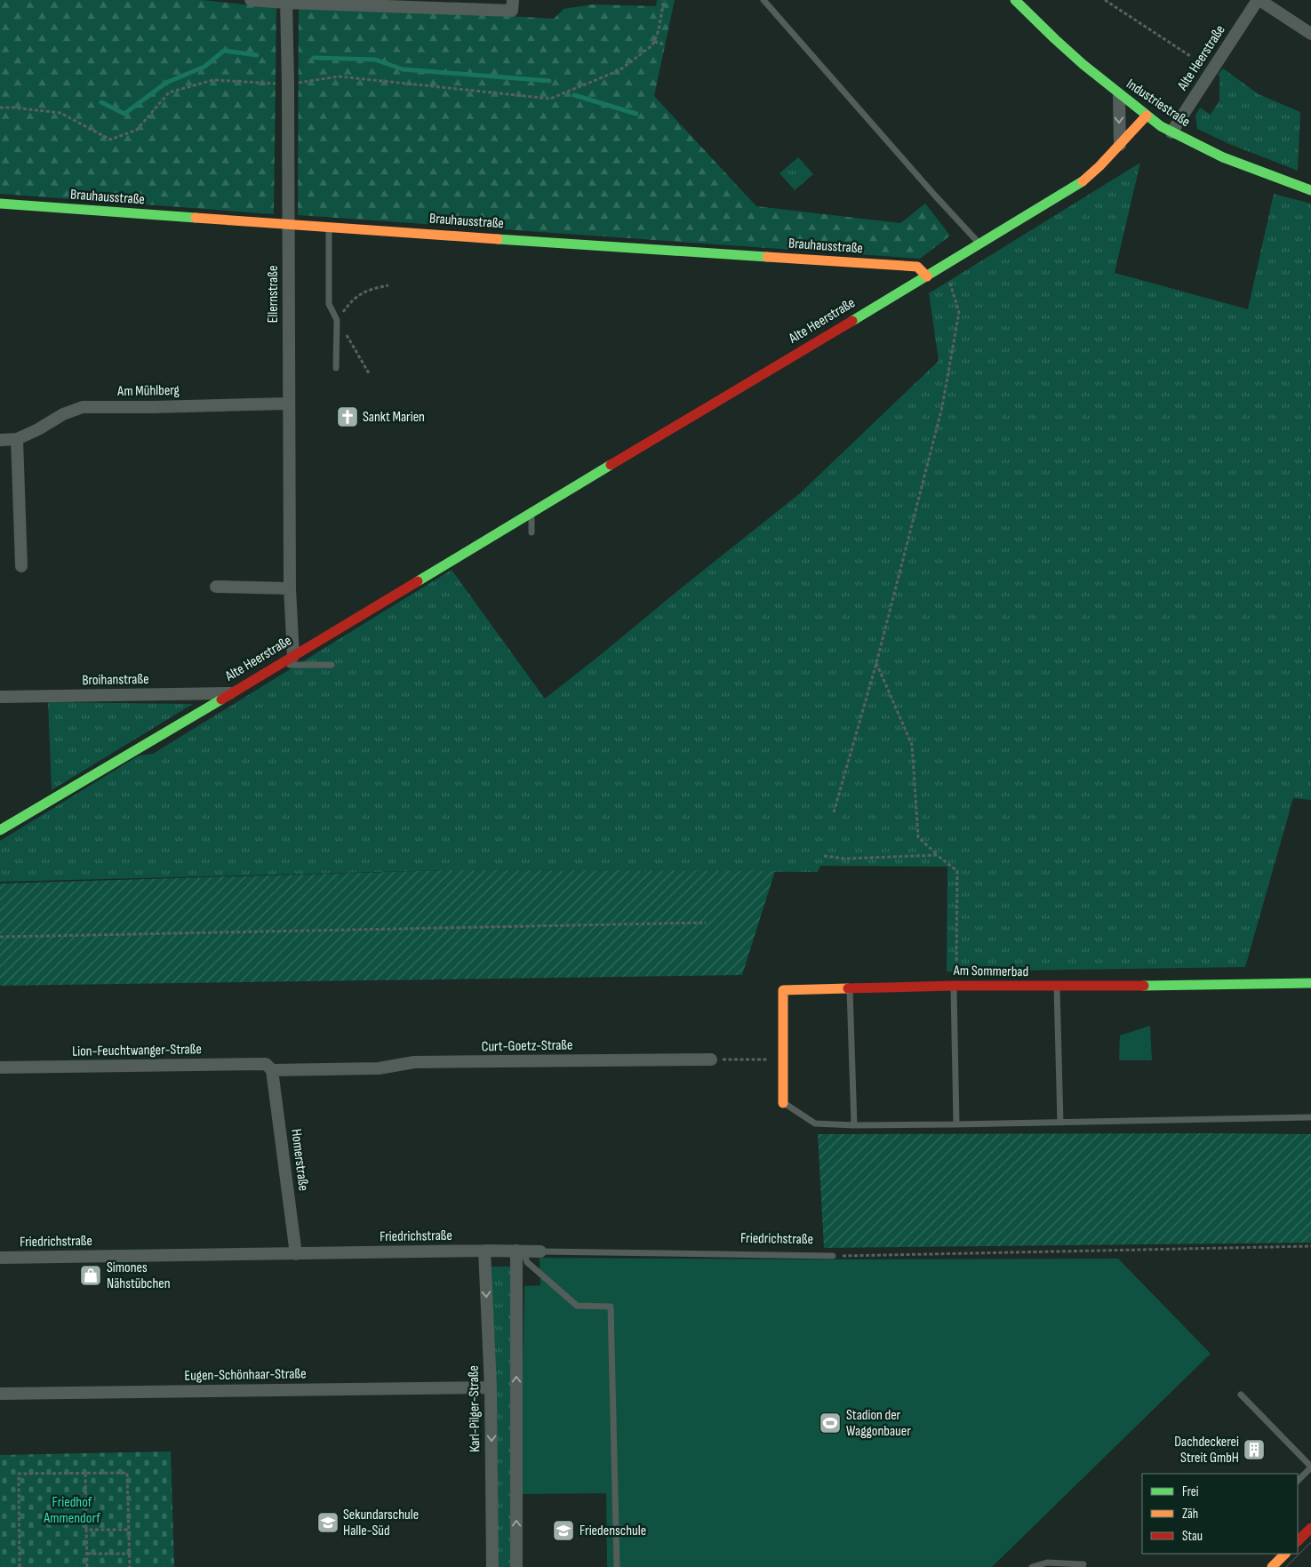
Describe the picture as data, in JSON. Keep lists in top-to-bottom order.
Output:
{
  "streets": {
    "street": [
      "Alte Heerstraße",
      "Industriestraße",
      "Brauhausstraße",
      "Ellernstraße",
      "Am Mühlberg",
      "Broihanstraße",
      "Am Sommerbad",
      "Curt-Goetz-Straße",
      "Lion-Feuchtwanger-Straße",
      "Homerstraße",
      "Friedrichstraße",
      "Eugen-Schönhaar-Straße",
      "Karl-Pilger-Straße"
    ]
  },
  "crossings": [
    ["Alte Heerstraße", "Industriestraße"],
    ["Alte Heerstraße", "Brauhausstraße"],
    ["Alte Heerstraße", "Ellernstraße"],
    ["Alte Heerstraße", "Broihanstraße"],
    ["Brauhausstraße", "Ellernstraße"],
    ["Ellernstraße", "Am Mühlberg"],
    ["Curt-Goetz-Straße", "Lion-Feuchtwanger-Straße"],
    ["Curt-Goetz-Straße", "Homerstraße"],
    ["Lion-Feuchtwanger-Straße", "Homerstraße"],
    ["Homerstraße", "Friedrichstraße"],
    ["Friedrichstraße", "Karl-Pilger-Straße"],
    ["Eugen-Schönhaar-Straße", "Karl-Pilger-Straße"]
  ],
  "parks": ["Friedhof Ammendorf"],
  "places": {
    "church": ["Sankt Marien"],
    "shop": ["Simones Nähstübchen"],
    "sports": ["Stadion der Waggonbauer"],
    "building": ["Dachdeckerei Streit GmbH"],
    "school or university": ["Sekundarschule Halle-Süd", "Friedenschule"]
  },
  "legend": ["Frei", "Zäh", "Stau"]
}
